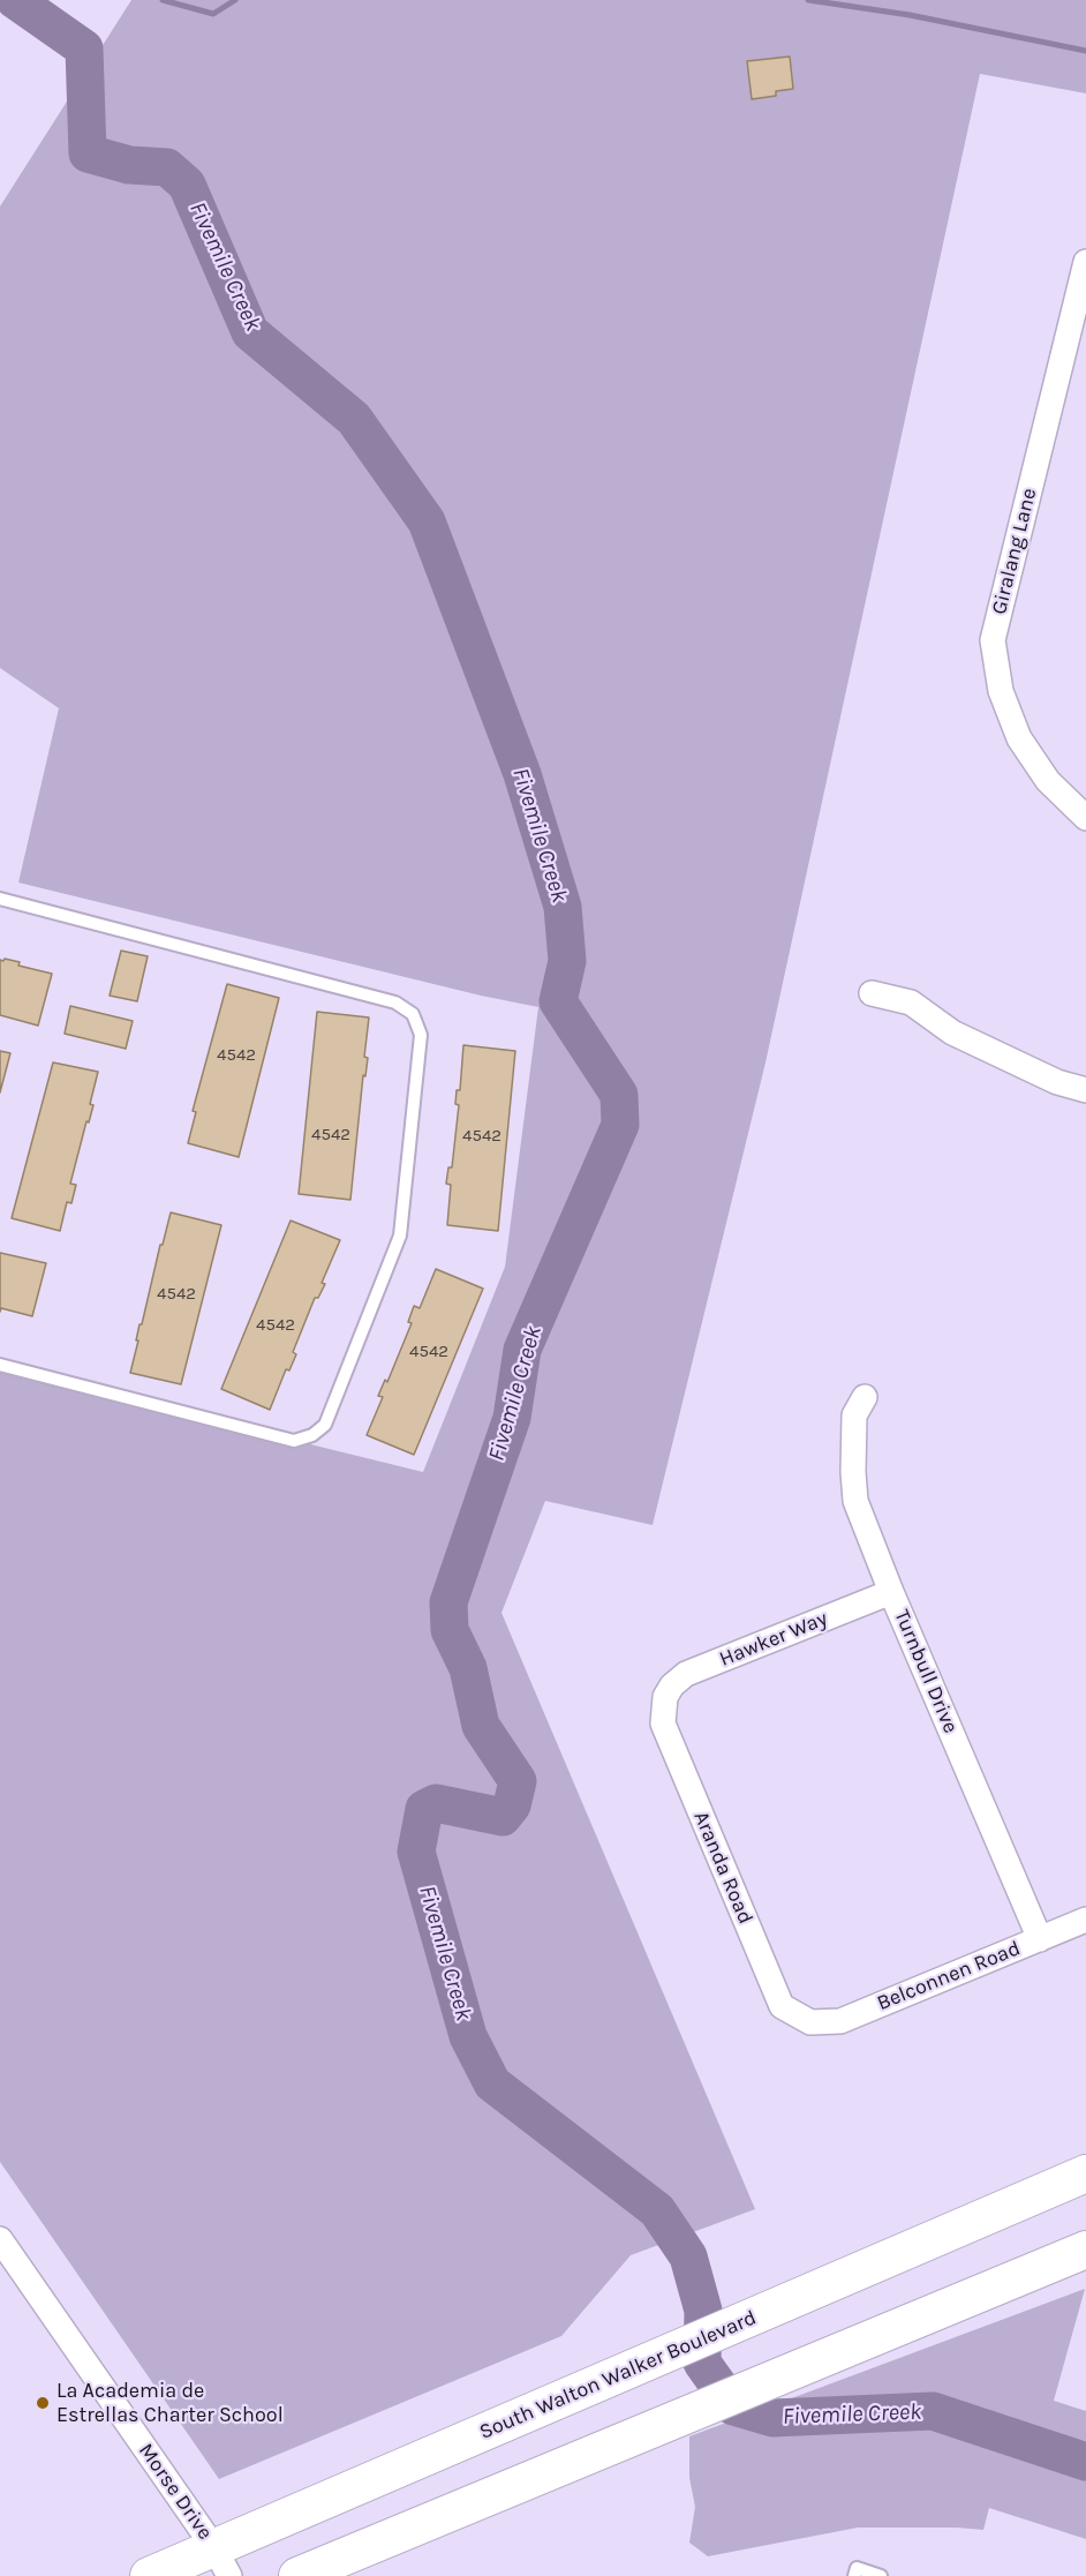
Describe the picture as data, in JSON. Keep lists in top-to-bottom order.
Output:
{
  "streets": {
    "main road": ["South Walton Walker Boulevard"],
    "street": [
      "Giralang Lane",
      "Hawker Way",
      "Turnbull Drive",
      "Aranda Road",
      "Belconnen Road",
      "Morse Drive"
    ]
  },
  "crossings": [
    ["Hawker Way", "Turnbull Drive"],
    ["Hawker Way", "Aranda Road"],
    ["Turnbull Drive", "Belconnen Road"],
    ["Aranda Road", "Belconnen Road"],
    ["South Walton Walker Boulevard", "Morse Drive"]
  ],
  "water": ["Fivemile Creek"],
  "places": ["La Academia de Estrellas Charter School"],
  "house_numbers": [
    "4542",
    "4542",
    "4542",
    "4542",
    "4542",
    "4542"
  ]
}
